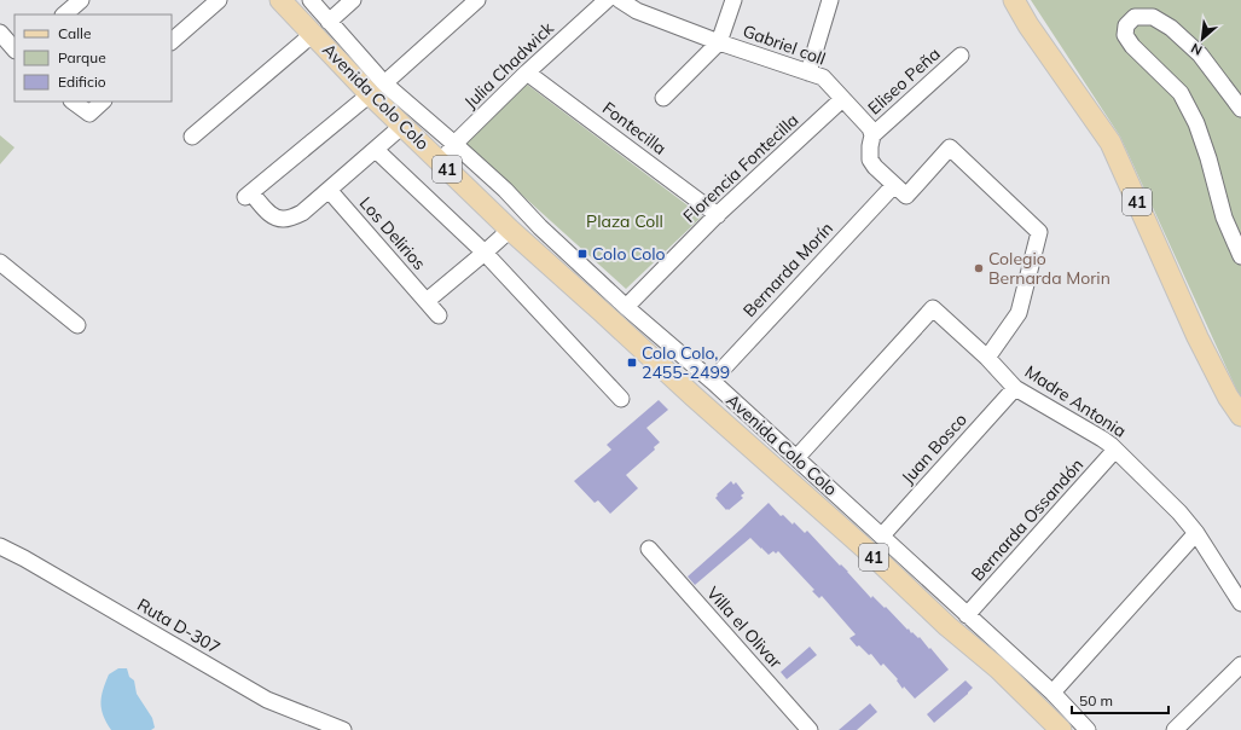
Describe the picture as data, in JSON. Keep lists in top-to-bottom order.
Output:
{
  "streets": {
    "main road": ["Avenida Colo Colo", "41"],
    "street": [
      "Gabriel coll",
      "Julia Chadwick",
      "Eliseo Peña",
      "Fontecilla",
      "Florencia Fontecilla",
      "Los Delirios",
      "Bernarda Morín",
      "Madre Antonia",
      "Juan Bosco",
      "Bernarda Ossandón",
      "Ruta D-307",
      "Villa el Olivar"
    ]
  },
  "crossings": [
    ["Gabriel coll", "Eliseo Peña"],
    ["Gabriel coll", "Florencia Fontecilla"],
    ["Julia Chadwick", "Avenida Colo Colo"],
    ["Julia Chadwick", "Fontecilla"],
    ["Avenida Colo Colo", "Florencia Fontecilla"],
    ["Avenida Colo Colo", "Bernarda Morín"],
    ["Avenida Colo Colo", "Madre Antonia"],
    ["Avenida Colo Colo", "Juan Bosco"],
    ["Avenida Colo Colo", "Bernarda Ossandón"],
    ["Fontecilla", "Florencia Fontecilla"],
    ["Madre Antonia", "Juan Bosco"],
    ["Madre Antonia", "Bernarda Ossandón"]
  ],
  "parks": ["Plaza Coll"],
  "places": {
    "transit": ["Colo Colo", "Colo Colo, 2455-2499"],
    "other": ["Colegio Bernarda Morin"]
  },
  "legend": ["Calle", "Parque", "Edificio"],
  "scale_bar": "50 m",
  "north": "bottom left"
}
